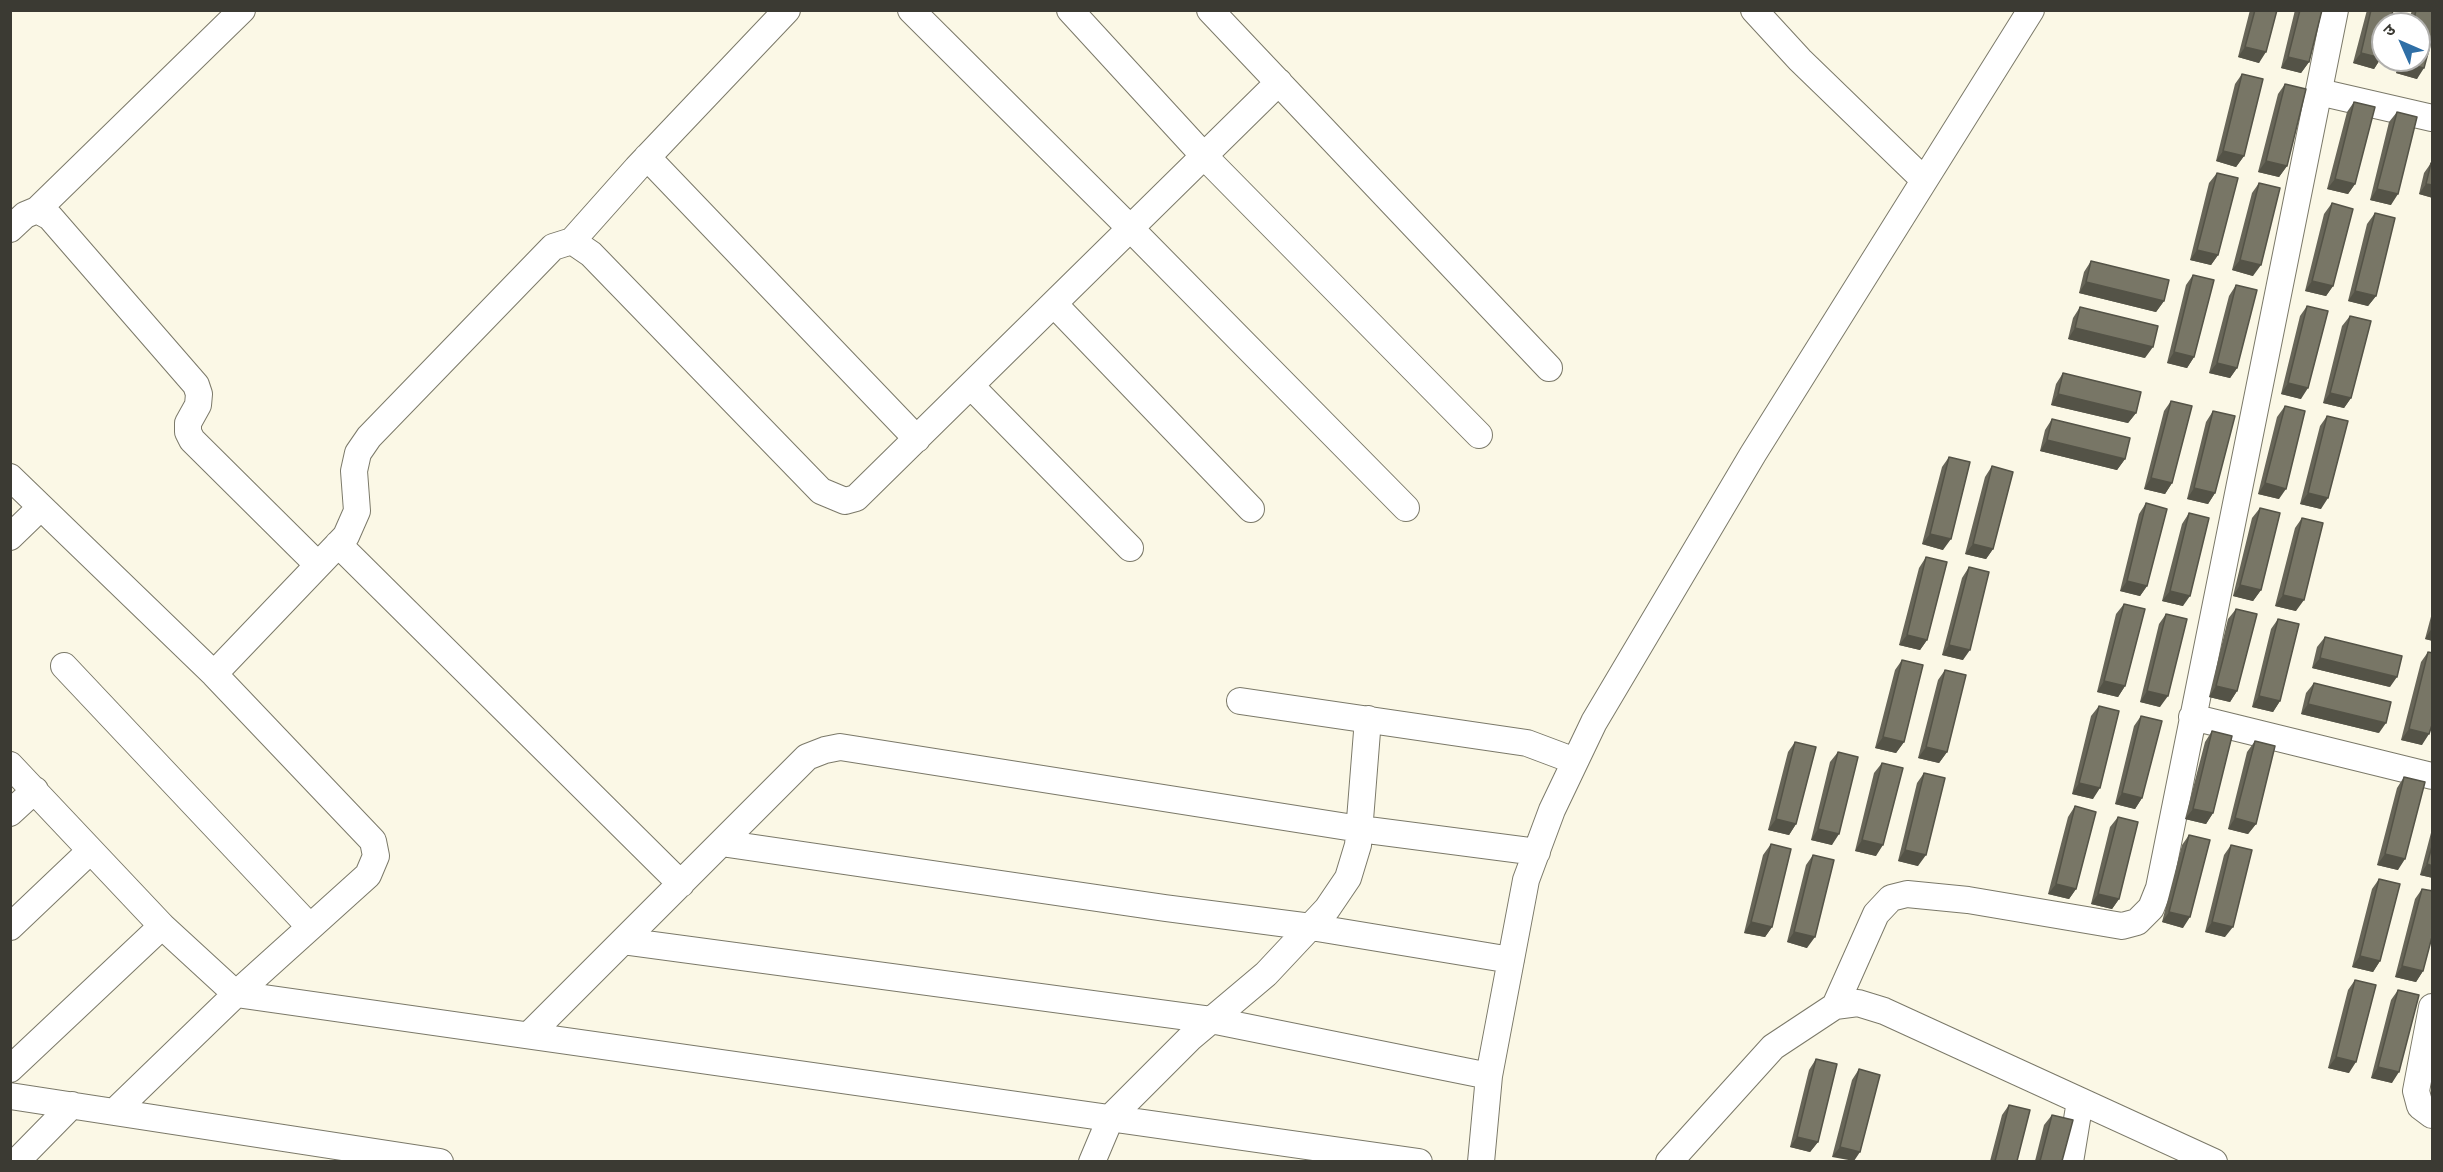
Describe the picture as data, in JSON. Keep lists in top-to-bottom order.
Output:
{
  "north": "top left"
}
